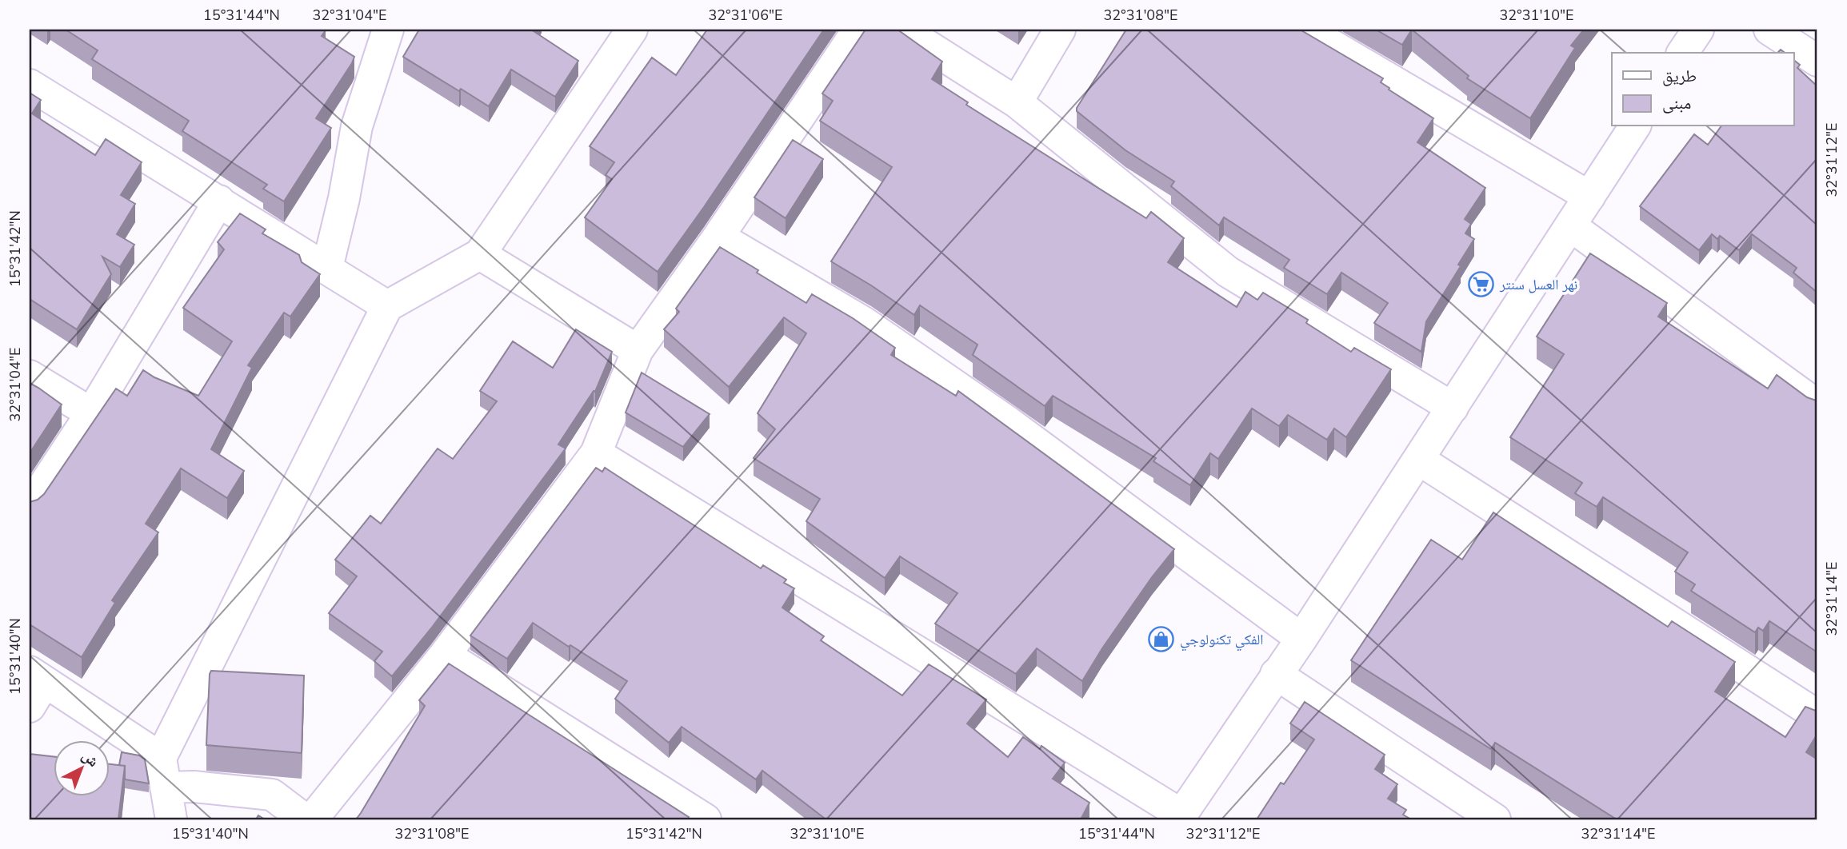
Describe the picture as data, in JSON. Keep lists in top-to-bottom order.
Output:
{
  "places": {
    "supermarket": ["نهر العسل سنتر"],
    "shop": ["الفكي تكنولوجي"]
  },
  "legend": ["طريق", "مبنى"],
  "north": "top right",
  "coordinates": [
    "15°31'44\"N",
    "32°31'04\"E",
    "32°31'06\"E",
    "32°31'08\"E",
    "32°31'10\"E",
    "32°31'12\"E",
    "15°31'42\"N",
    "32°31'14\"E",
    "15°31'40\"N"
  ]
}
